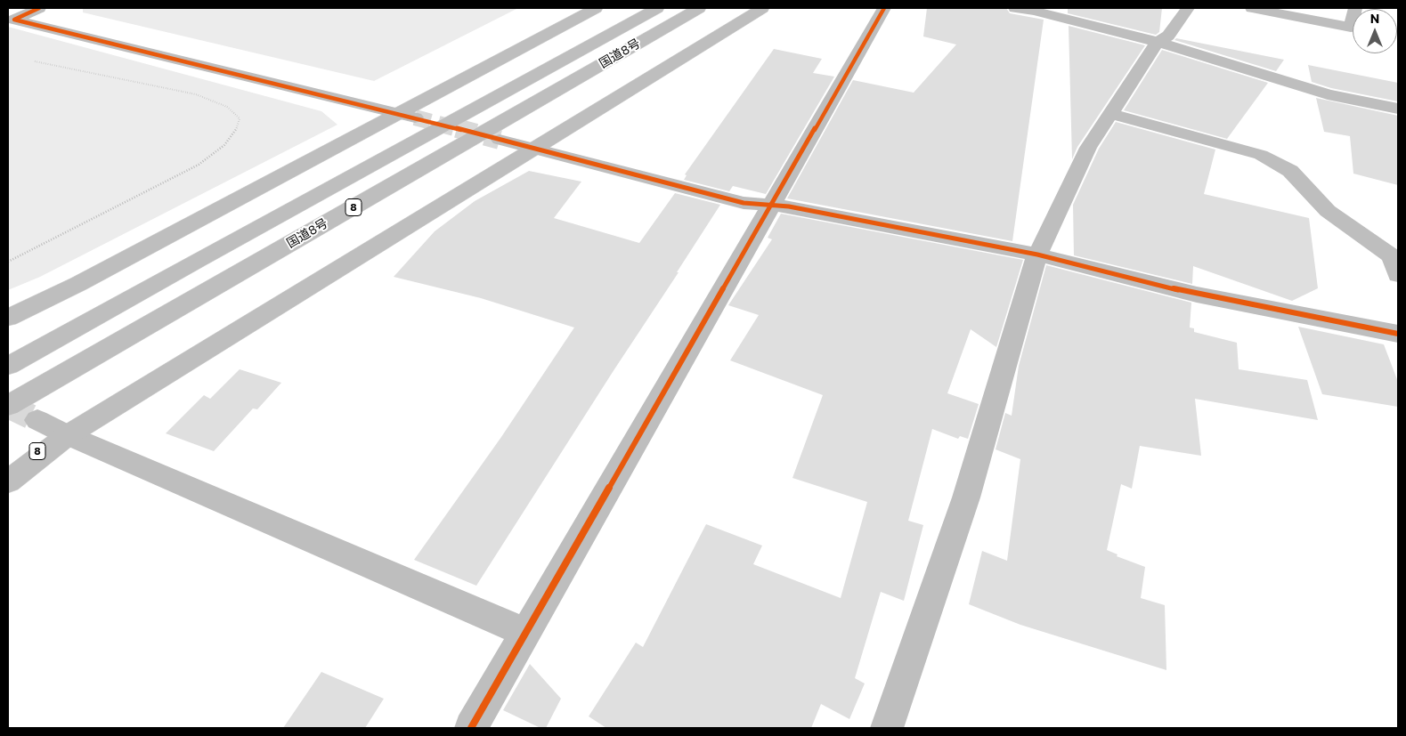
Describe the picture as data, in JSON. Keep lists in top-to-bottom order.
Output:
{
  "streets": {
    "main road": ["国道8号", "8"]
  },
  "north": "top"
}
